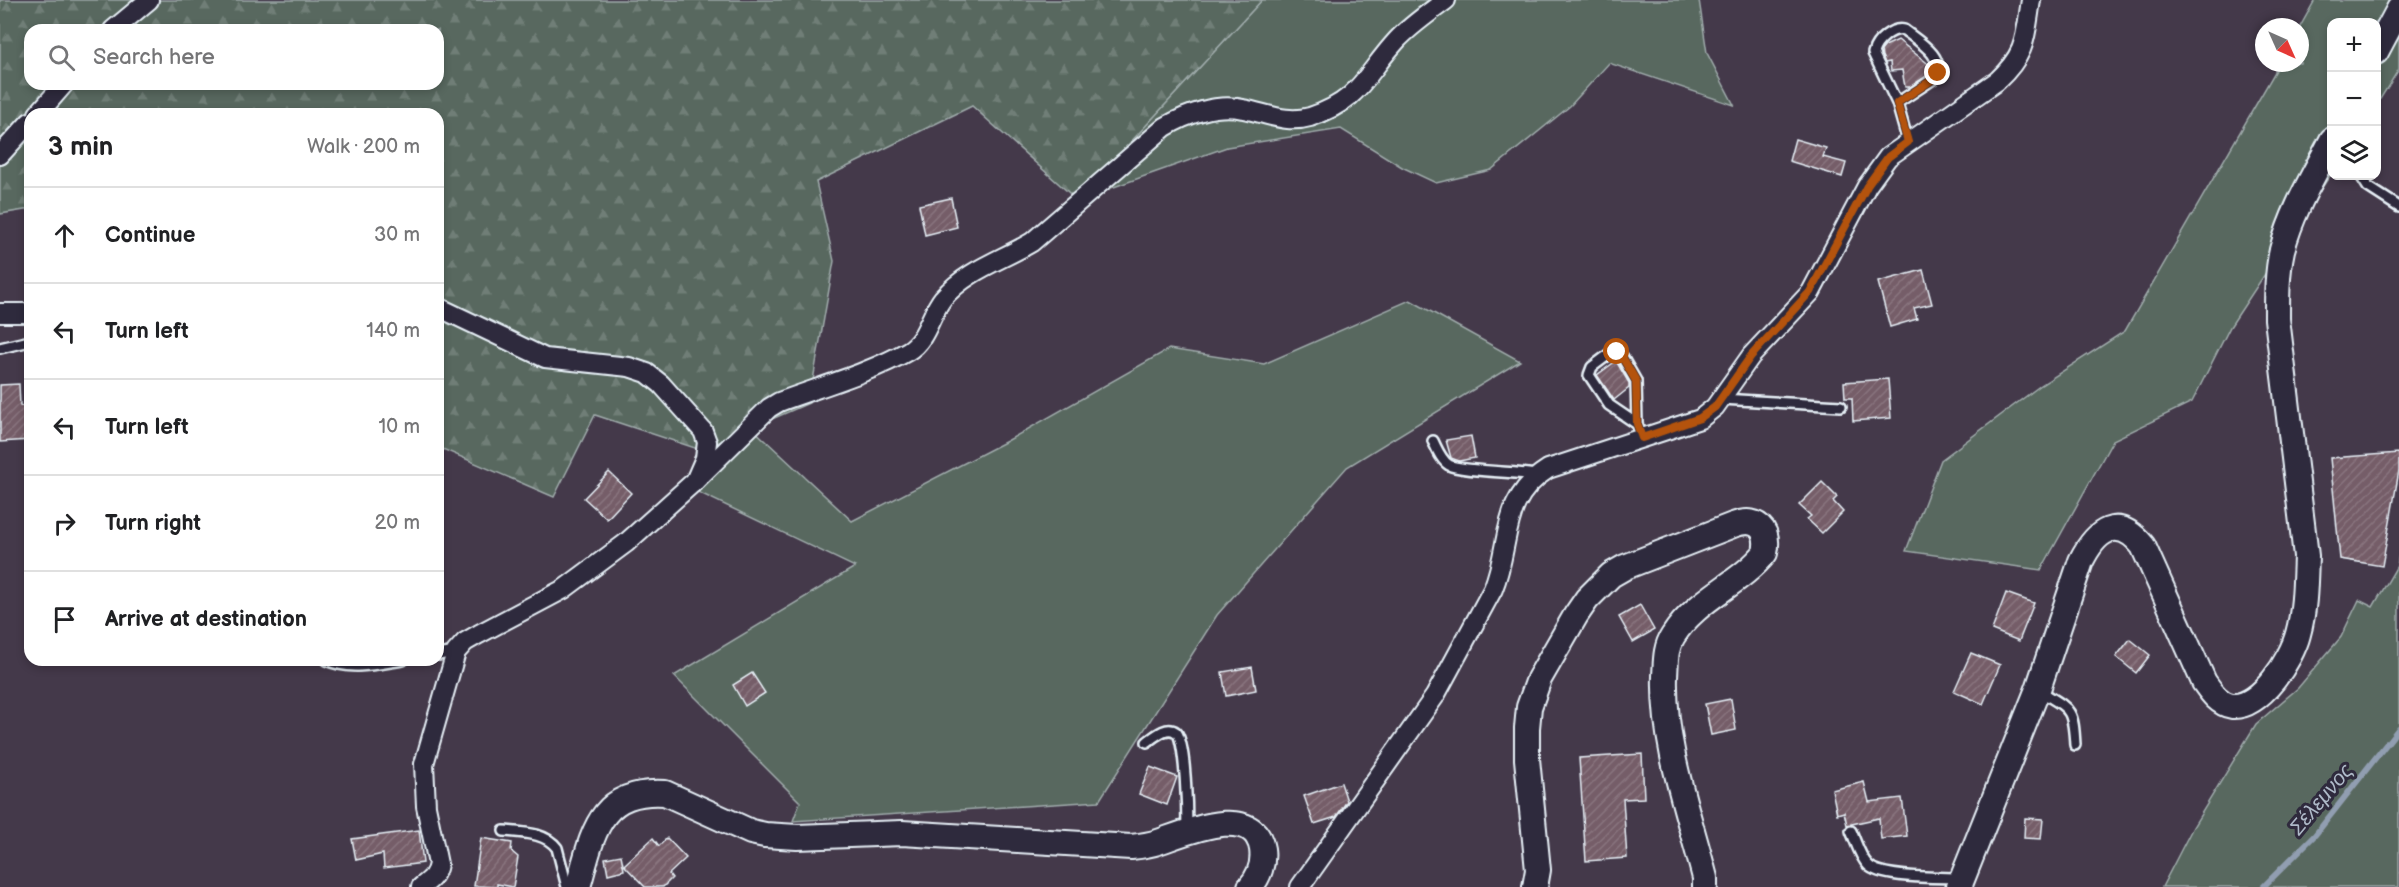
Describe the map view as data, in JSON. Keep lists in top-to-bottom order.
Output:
{
  "water": ["Σέλεμνος"],
  "north": "bottom right",
  "page": {
    "map_buttons": ["+", "−"],
    "search": "Search here",
    "heading": ["3 min", "Walk · 200 m"],
    "list": [
      ["Continue", "30 m"],
      ["Turn left", "140 m"],
      ["Turn left", "10 m"],
      ["Turn right", "20 m"],
      "Arrive at destination"
    ]
  }
}
